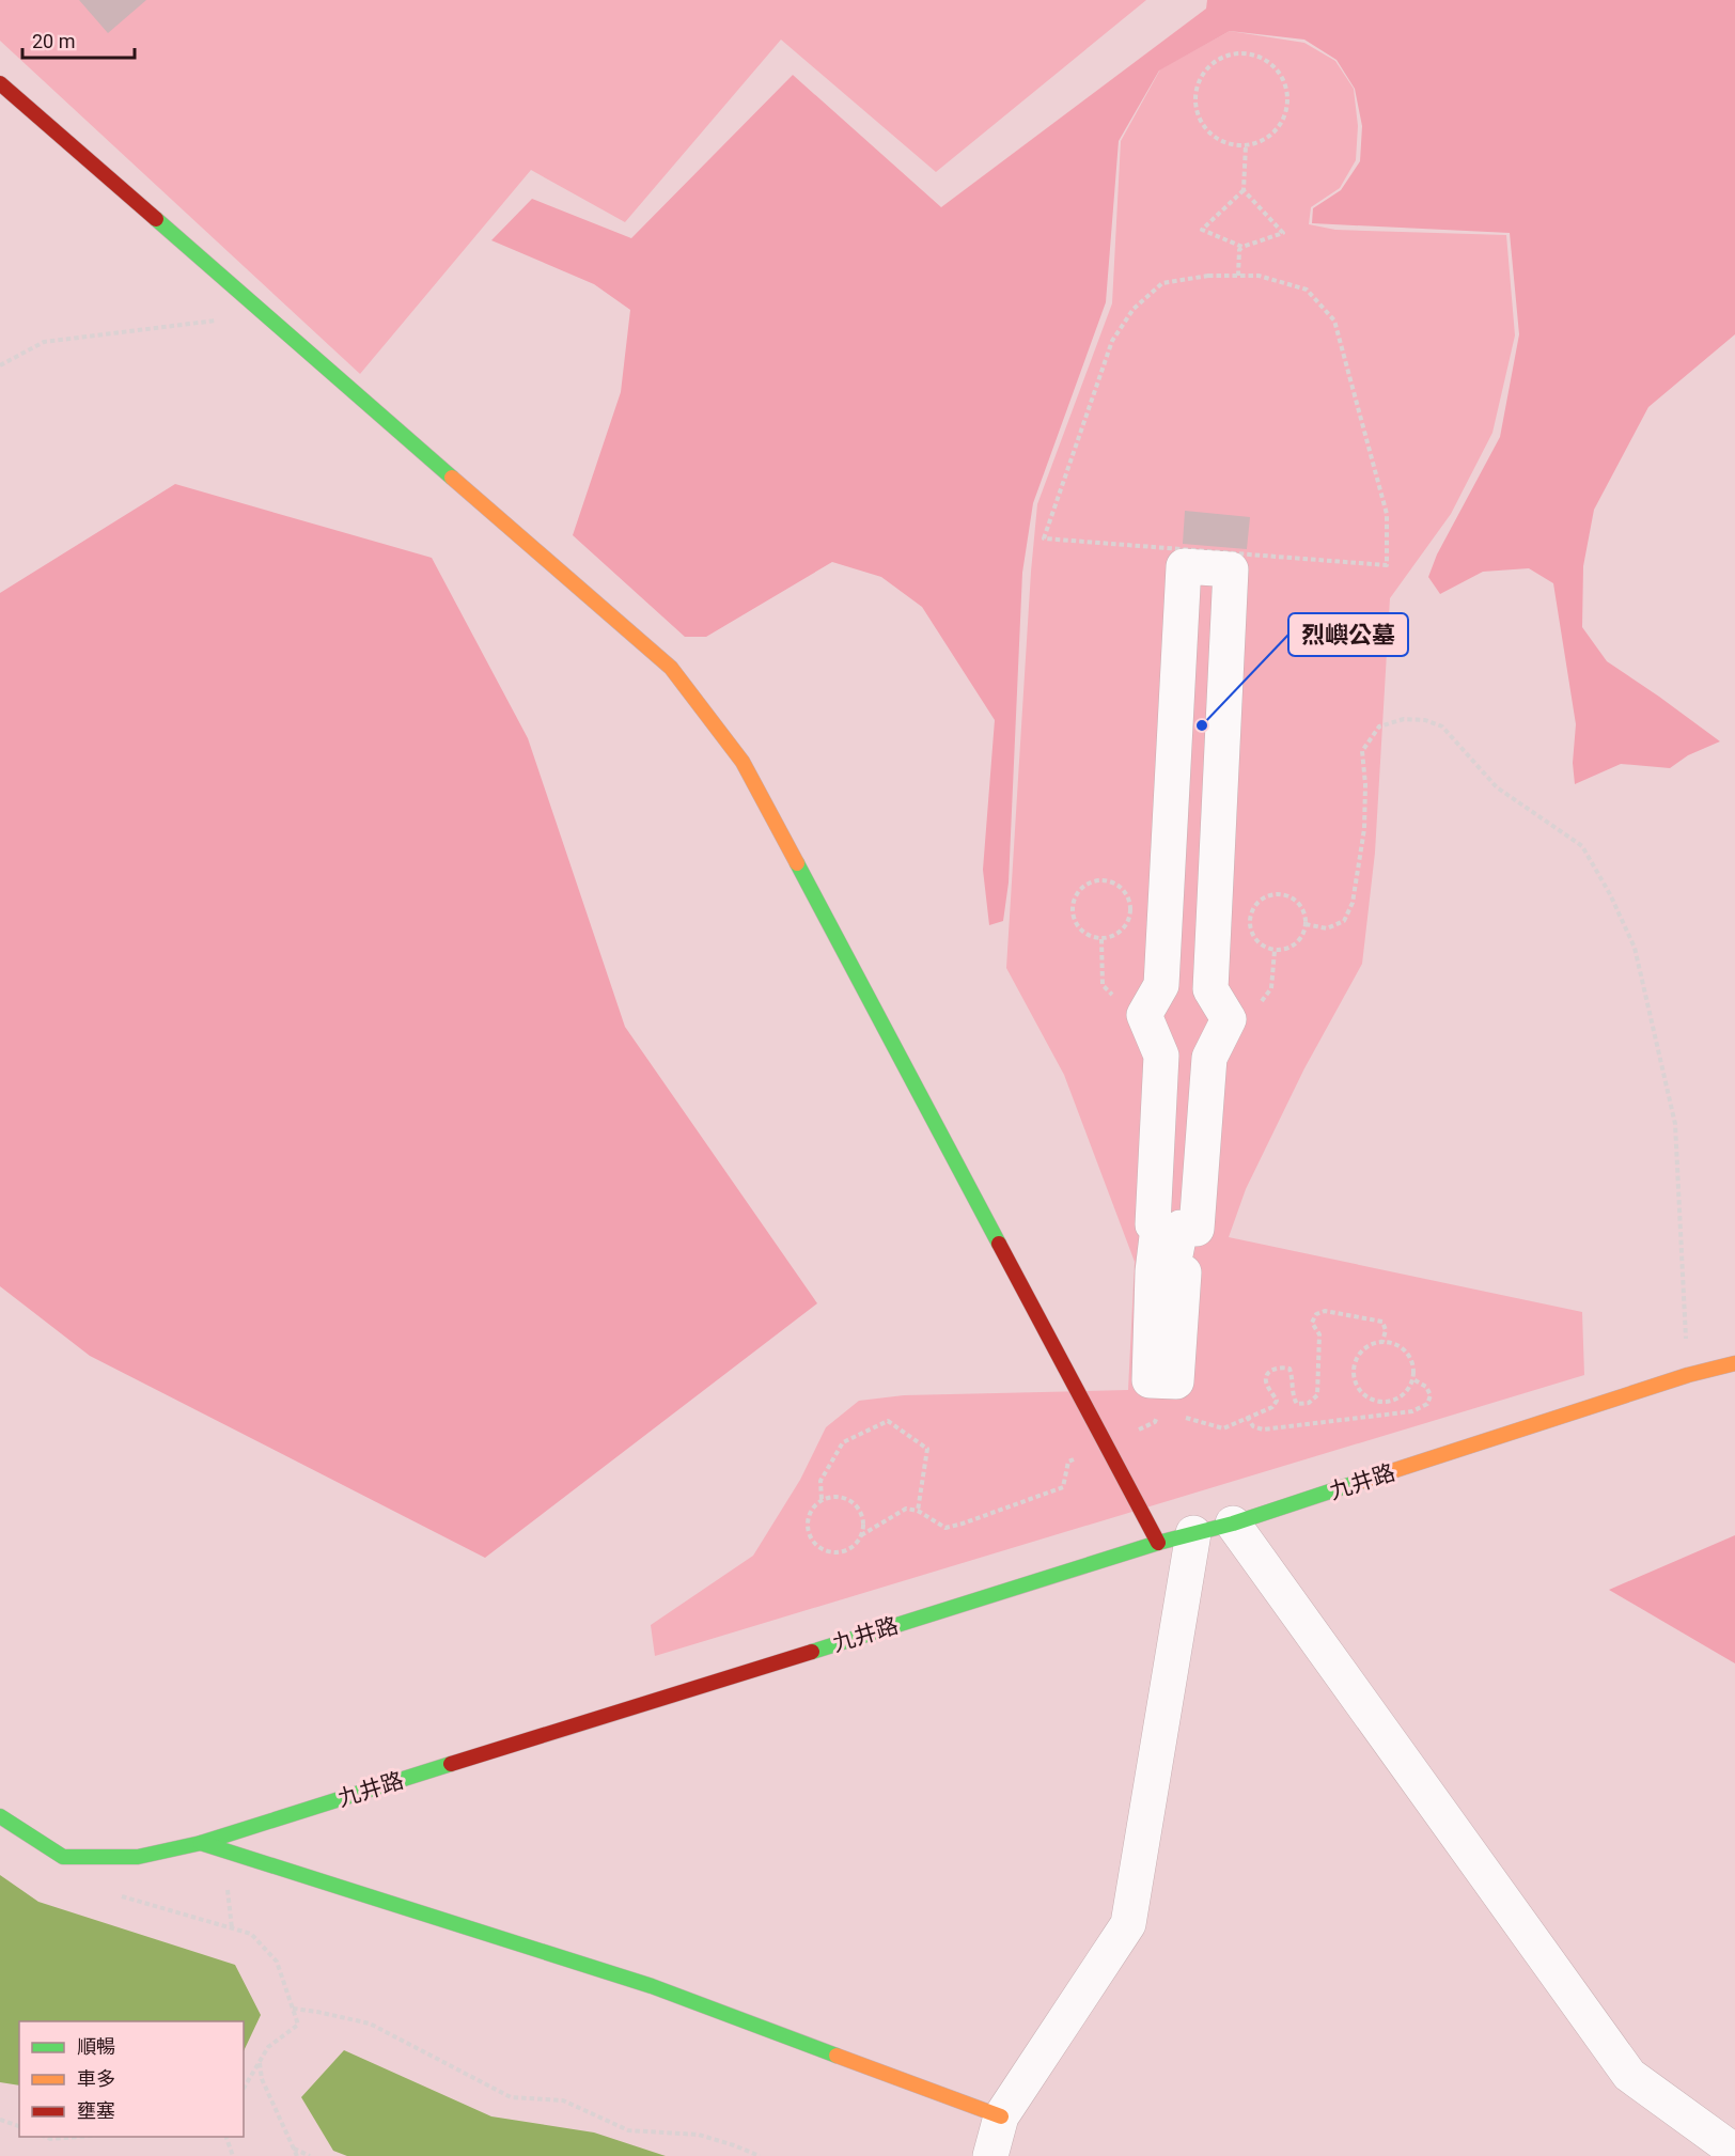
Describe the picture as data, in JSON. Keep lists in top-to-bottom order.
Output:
{
  "streets": {
    "street": ["九井路"]
  },
  "places": ["烈嶼公墓"],
  "legend": ["順暢", "車多", "壅塞"],
  "scale_bar": "20 m"
}
